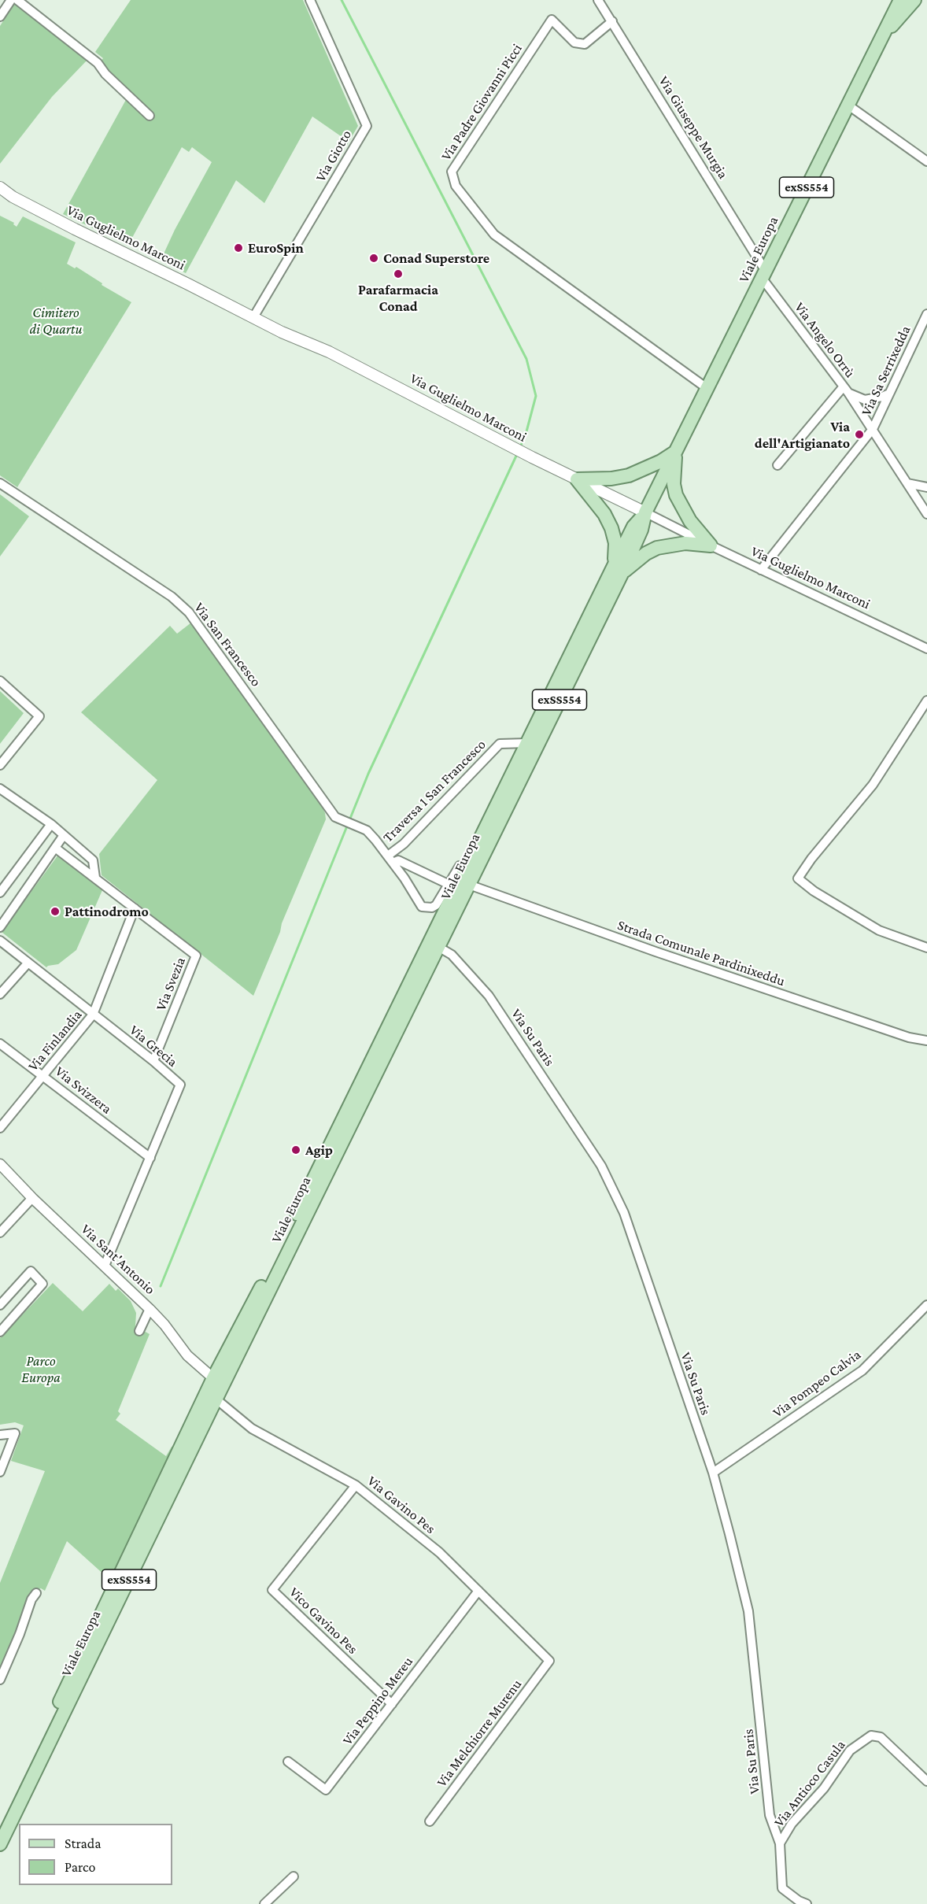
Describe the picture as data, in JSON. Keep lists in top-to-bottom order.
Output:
{
  "streets": {
    "main road": ["exSS554", "Via Guglielmo Marconi", "Viale Europa"],
    "street": [
      "Via Padre Giovanni Picci",
      "Via Giuseppe Murgia",
      "Via Giotto",
      "Via Angelo Orrù",
      "Via Sa Serrixedda",
      "Via San Francesco",
      "Traversa 1 San Francesco",
      "Strada Comunale Pardinixeddu",
      "Via Svezia",
      "Via Su Paris",
      "Via Finlandia",
      "Via Grecia",
      "Via Svizzera",
      "Via Sant'Antonio",
      "Via Pompeo Calvia",
      "Via Gavino Pes",
      "Vico Gavino Pes",
      "Via Peppino Mereu",
      "Via Melchiorre Murenu",
      "Via Antioco Casula"
    ]
  },
  "crossings": [
    ["Via Padre Giovanni Picci", "Via Giuseppe Murgia"],
    ["Via Padre Giovanni Picci", "Viale Europa"],
    ["Via Giuseppe Murgia", "Viale Europa"],
    ["Via Giuseppe Murgia", "Via Angelo Orrù"],
    ["Via Giotto", "Via Guglielmo Marconi"],
    ["Via Guglielmo Marconi", "Viale Europa"],
    ["Via Guglielmo Marconi", "Via Sa Serrixedda"],
    ["Viale Europa", "Via Angelo Orrù"],
    ["Viale Europa", "Via San Francesco"],
    ["Viale Europa", "Traversa 1 San Francesco"],
    ["Viale Europa", "Strada Comunale Pardinixeddu"],
    ["Viale Europa", "Via Su Paris"],
    ["Viale Europa", "Via Sant'Antonio"],
    ["Viale Europa", "Via Gavino Pes"],
    ["Via Angelo Orrù", "Via Sa Serrixedda"],
    ["Via San Francesco", "Traversa 1 San Francesco"],
    ["Via Svezia", "Via Finlandia"],
    ["Via Svezia", "Via Grecia"],
    ["Via Su Paris", "Via Pompeo Calvia"],
    ["Via Su Paris", "Via Antioco Casula"],
    ["Via Finlandia", "Via Grecia"],
    ["Via Finlandia", "Via Svizzera"],
    ["Via Grecia", "Via Svizzera"],
    ["Via Grecia", "Via Sant'Antonio"],
    ["Via Gavino Pes", "Vico Gavino Pes"],
    ["Via Gavino Pes", "Via Peppino Mereu"],
    ["Via Gavino Pes", "Via Melchiorre Murenu"],
    ["Vico Gavino Pes", "Via Peppino Mereu"]
  ],
  "parks": ["Cimitero di Quartu", "Parco Europa"],
  "places": [
    "EuroSpin",
    "Conad Superstore",
    "Parafarmacia Conad",
    "Via dell'Artigianato",
    "Pattinodromo",
    "Agip"
  ],
  "legend": ["Strada", "Parco"]
}
